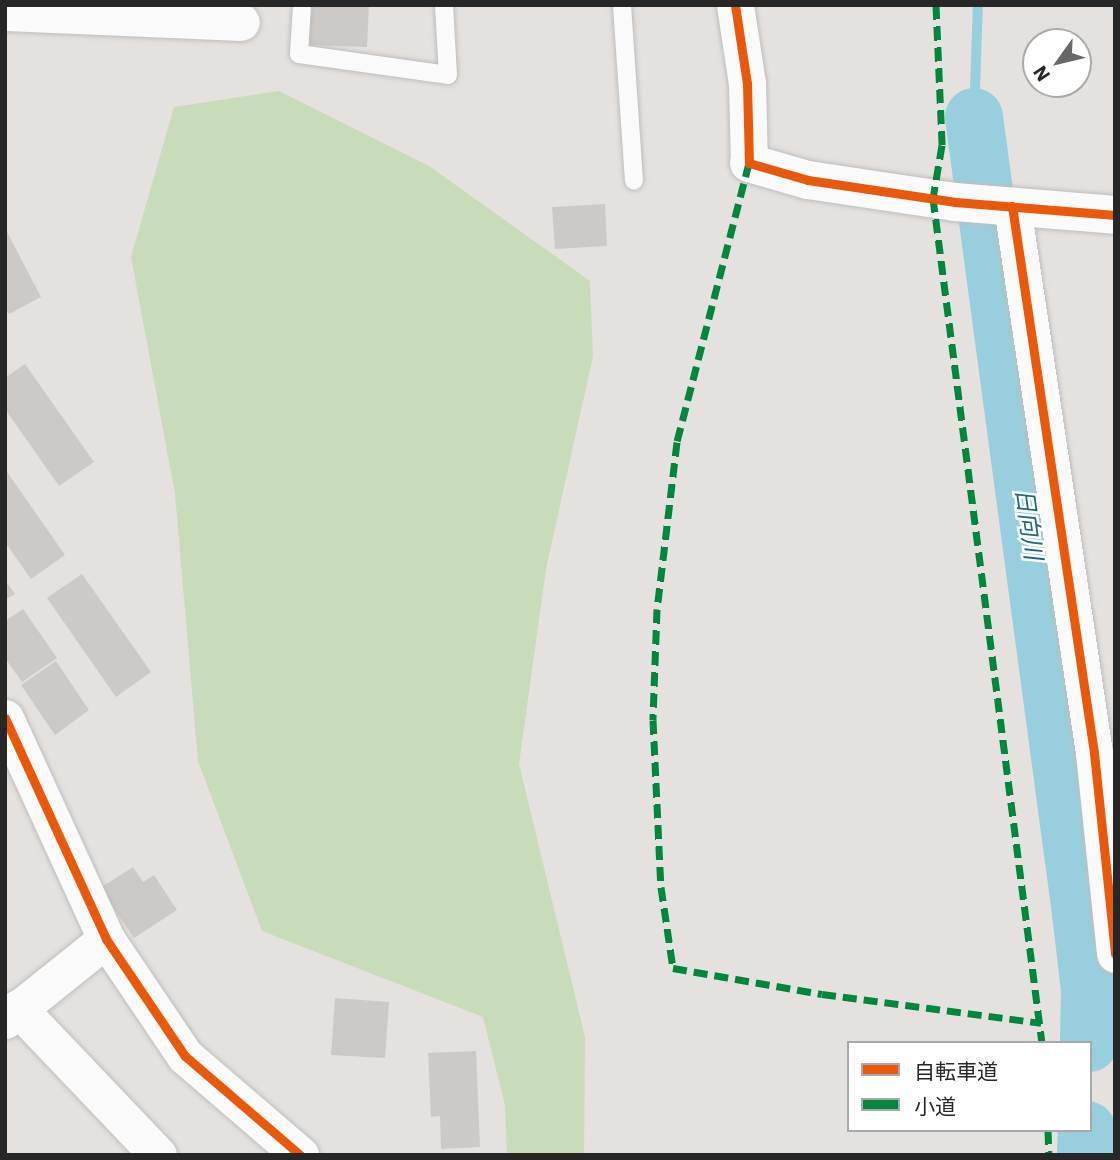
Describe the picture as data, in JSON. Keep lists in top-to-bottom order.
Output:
{
  "water": ["日向川"],
  "legend": ["自転車道", "小道"],
  "north": "bottom left"
}
